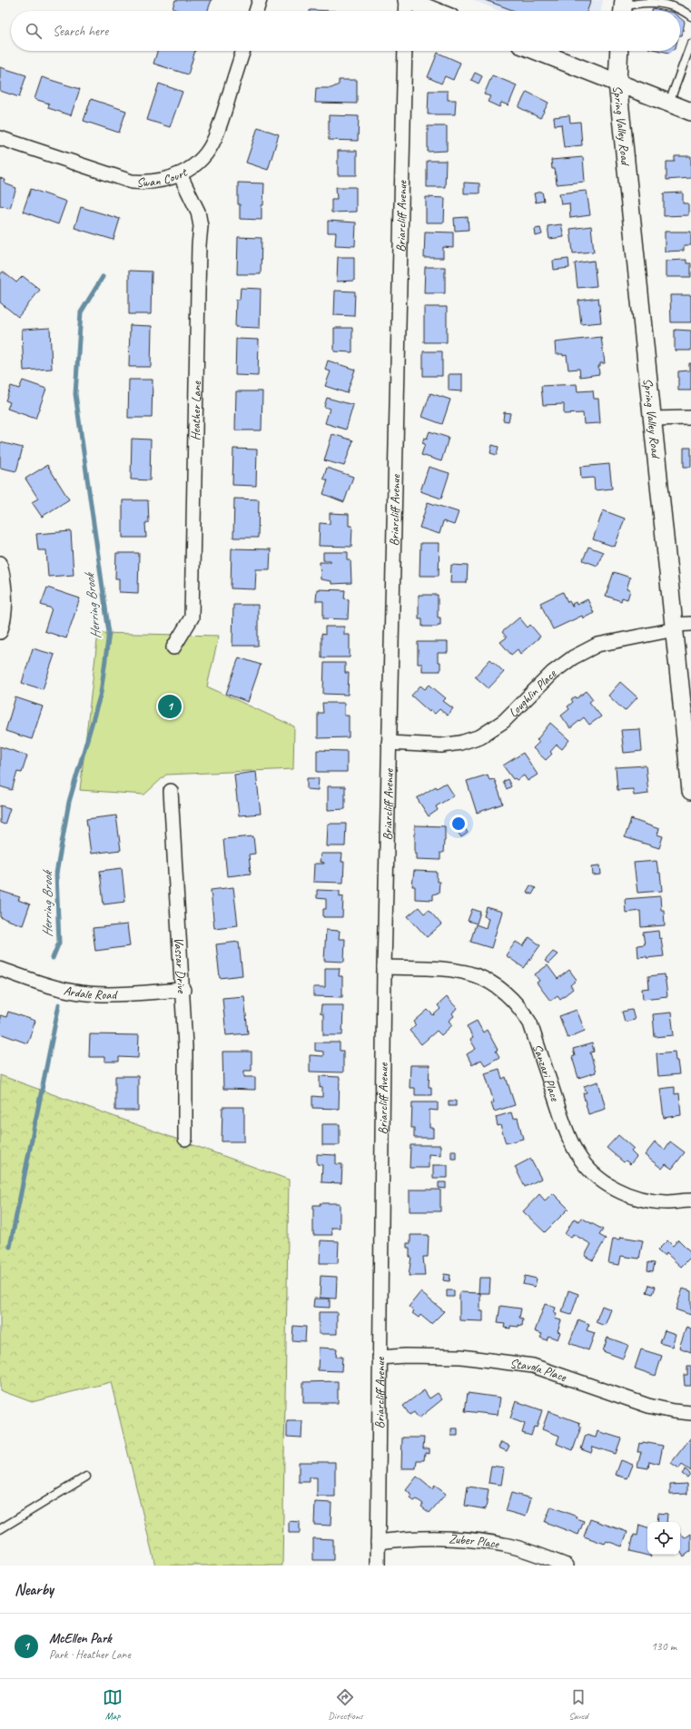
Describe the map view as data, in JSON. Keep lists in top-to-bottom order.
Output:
{
  "streets": {
    "street": [
      "Spring Valley Road",
      "Swan Court",
      "Briarcliff Avenue",
      "Heather Lane",
      "Loughlin Place",
      "Vassar Drive",
      "Ardale Road",
      "Sanzari Place",
      "Stavola Place",
      "Zuber Place"
    ]
  },
  "crossings": [
    ["Spring Valley Road", "Loughlin Place"],
    ["Swan Court", "Heather Lane"],
    ["Briarcliff Avenue", "Loughlin Place"],
    ["Briarcliff Avenue", "Sanzari Place"],
    ["Briarcliff Avenue", "Stavola Place"],
    ["Briarcliff Avenue", "Zuber Place"],
    ["Vassar Drive", "Ardale Road"]
  ],
  "water": ["Herring Brook"],
  "page": {
    "search": "Search here",
    "pins": "1",
    "heading": "Nearby",
    "list": [
      {
        "mark": "1",
        "name": "McEllen Park",
        "note": "Park · Heather Lane",
        "value": "130 m"
      }
    ],
    "nav": ["Map", "Directions", "Saved"]
  }
}
